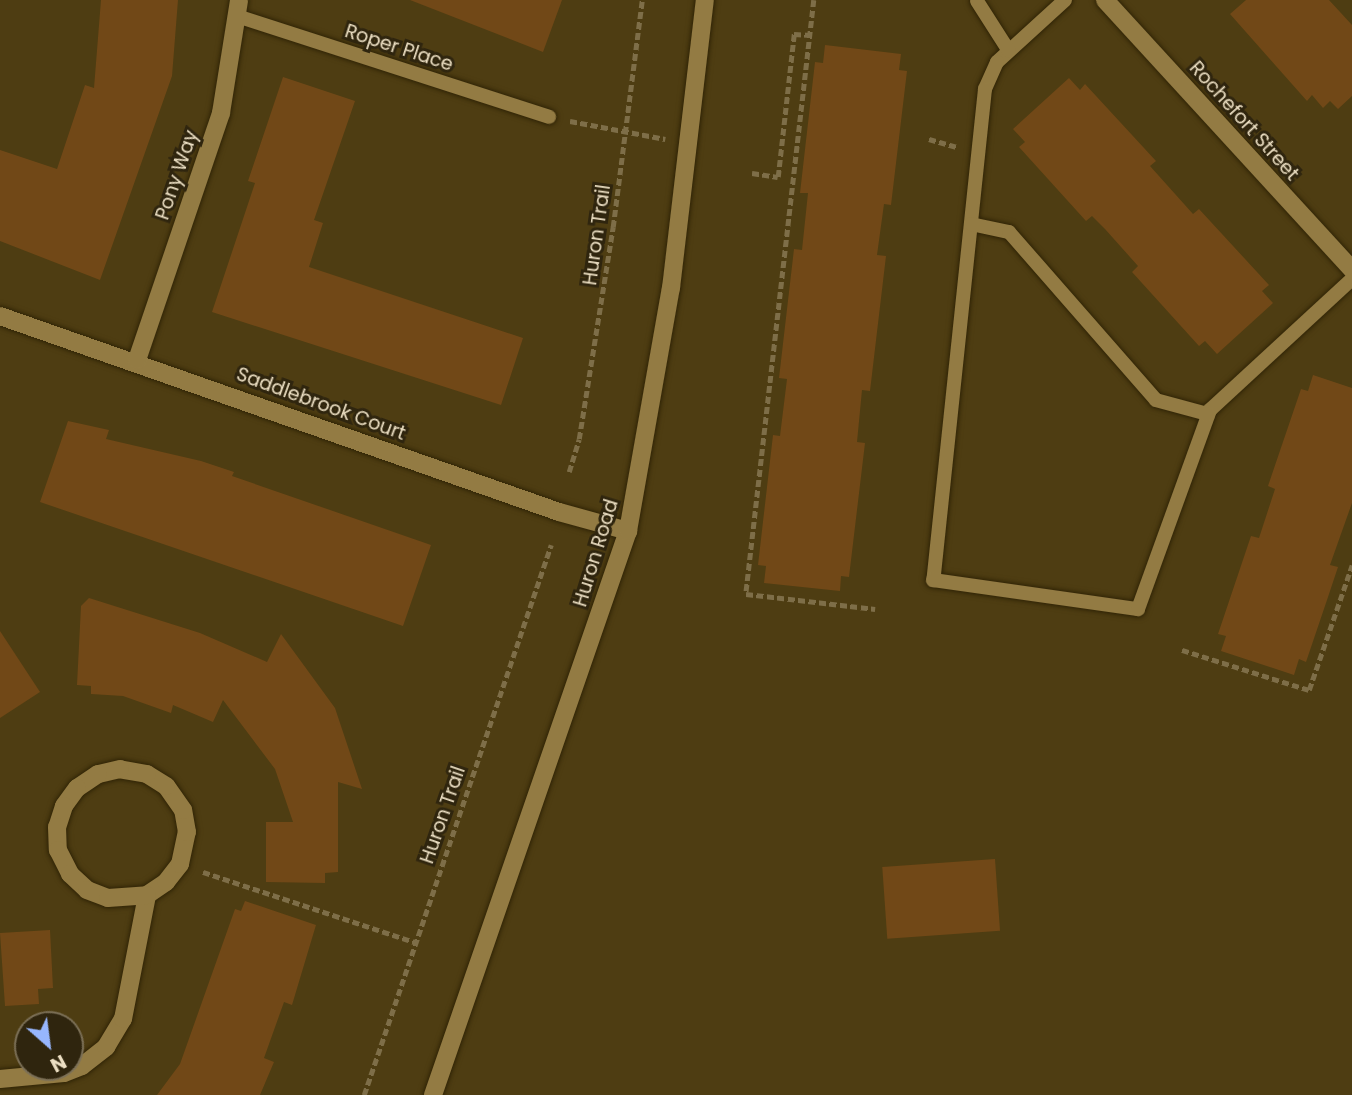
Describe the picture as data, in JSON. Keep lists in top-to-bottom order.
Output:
{
  "streets": {
    "street": [
      "Rochefort Street",
      "Pony Way",
      "Saddlebrook Court",
      "Huron Road"
    ],
    "lane": ["Roper Place"],
    "path": ["Huron Trail"]
  },
  "crossings": [
    ["Roper Place", "Pony Way"],
    ["Pony Way", "Saddlebrook Court"],
    ["Saddlebrook Court", "Huron Road"]
  ],
  "north": "bottom right"
}
